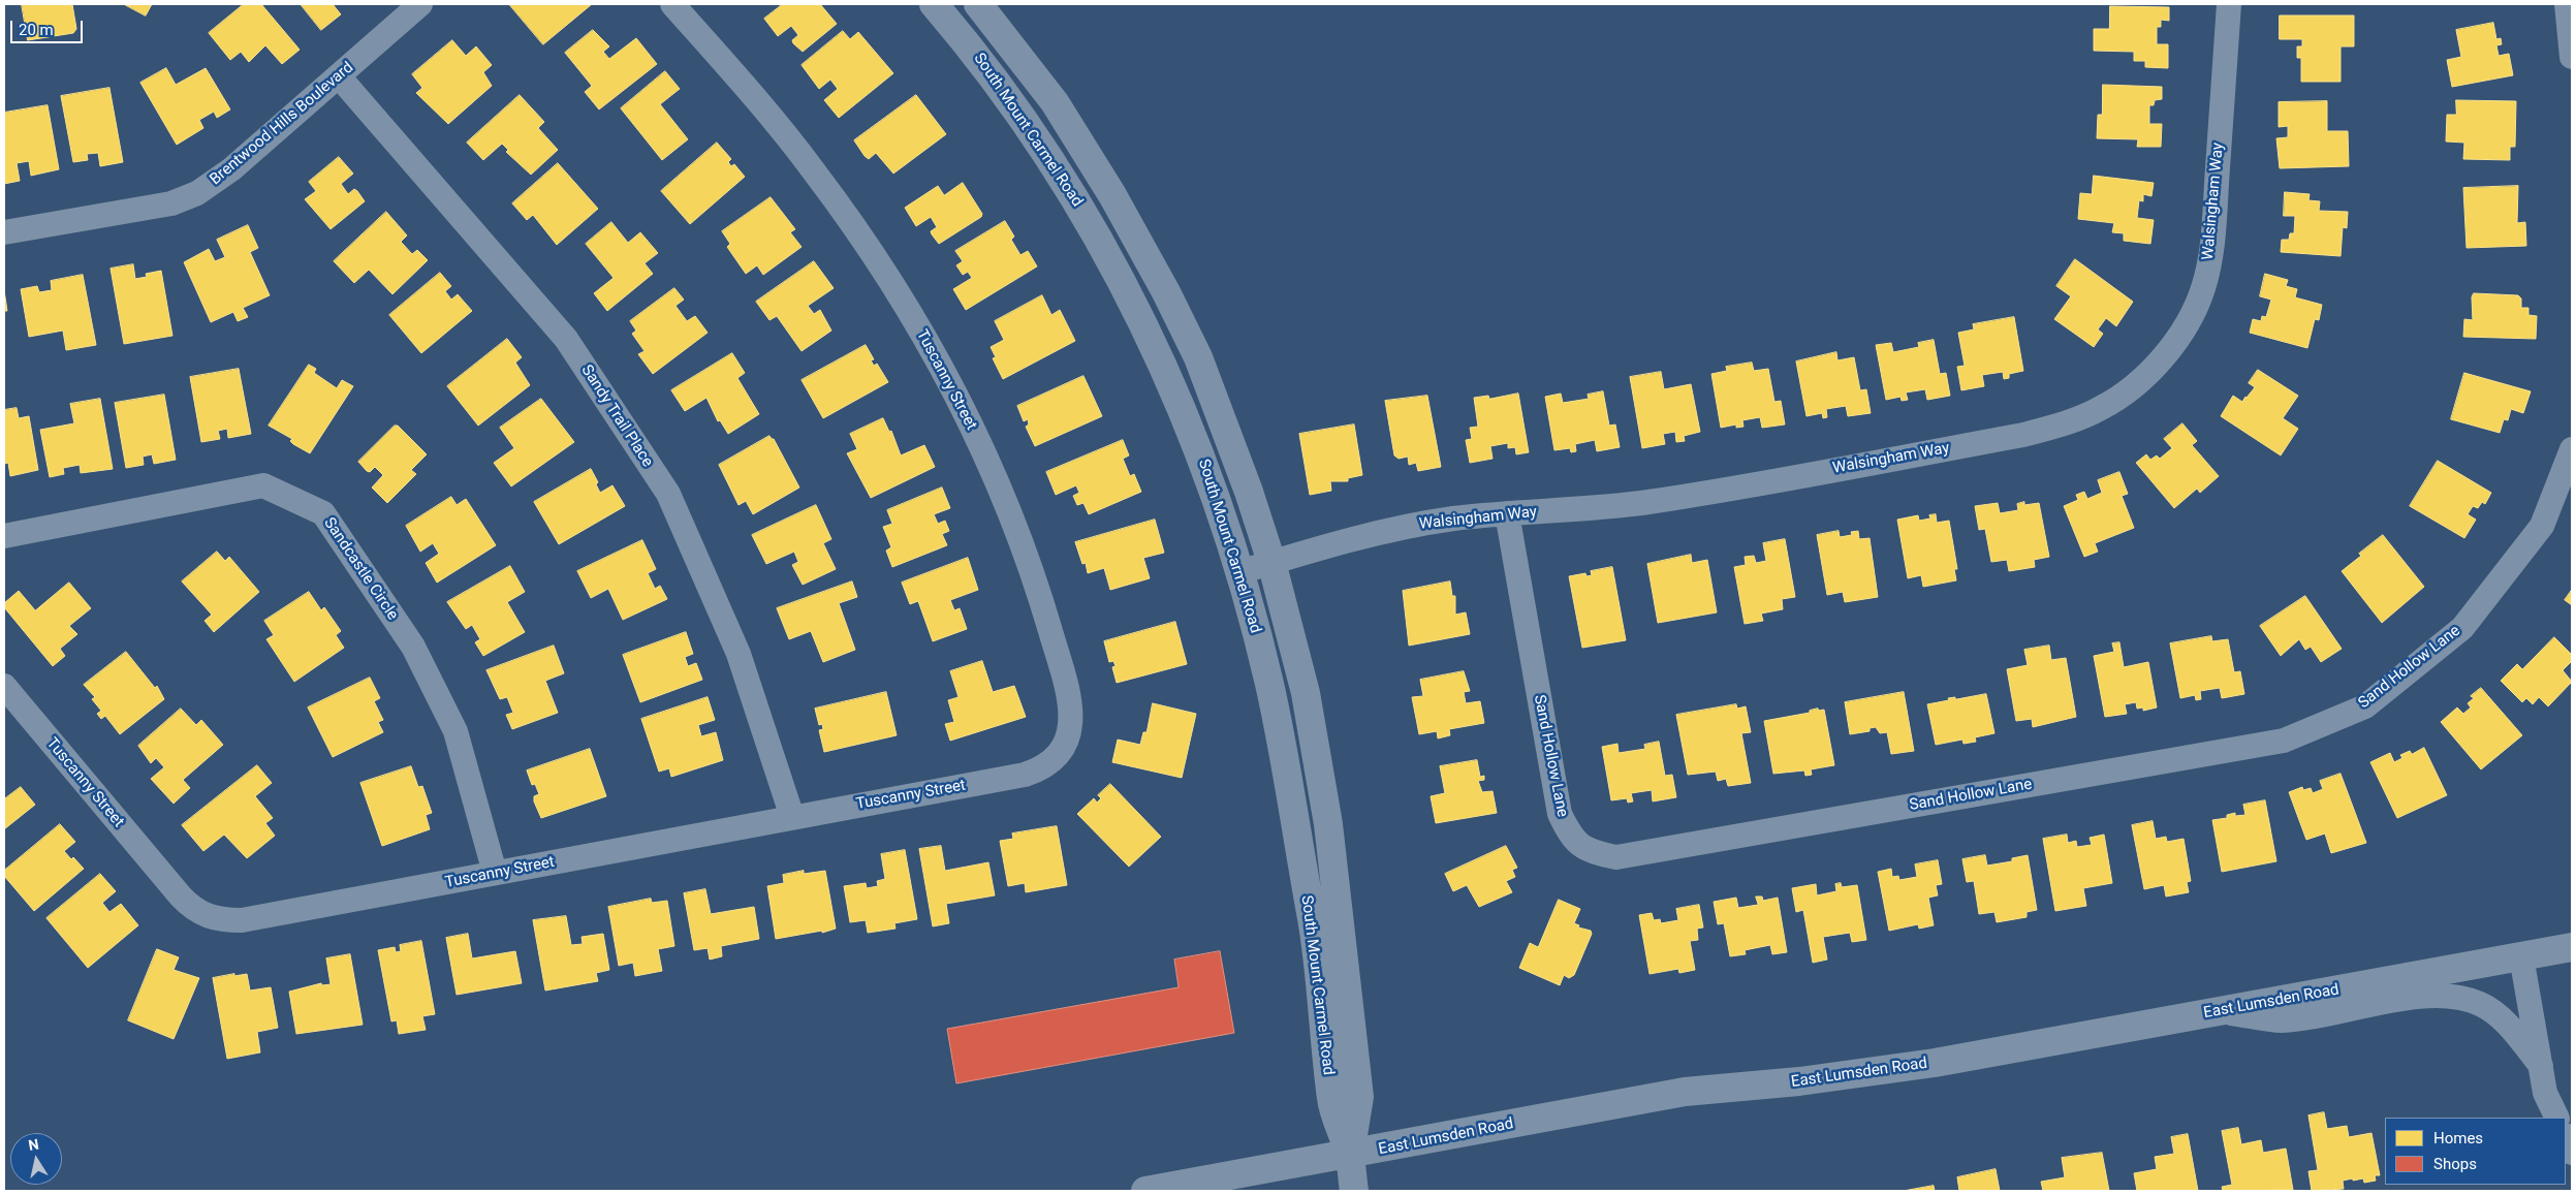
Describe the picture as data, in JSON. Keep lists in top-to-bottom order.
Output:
{
  "streets": {
    "street": [
      "Brentwood Hills Boulevard",
      "South Mount Carmel Road",
      "Walsingham Way",
      "Tuscanny Street",
      "Sandy Trail Place",
      "Sandcastle Circle",
      "Sand Hollow Lane",
      "East Lumsden Road"
    ]
  },
  "crossings": [
    ["Brentwood Hills Boulevard", "Sandy Trail Place"],
    ["South Mount Carmel Road", "Walsingham Way"],
    ["South Mount Carmel Road", "East Lumsden Road"],
    ["Walsingham Way", "Sand Hollow Lane"],
    ["Tuscanny Street", "Sandy Trail Place"],
    ["Tuscanny Street", "Sandcastle Circle"]
  ],
  "legend": ["Homes", "Shops"],
  "scale_bar": "20 m",
  "north": "top"
}
